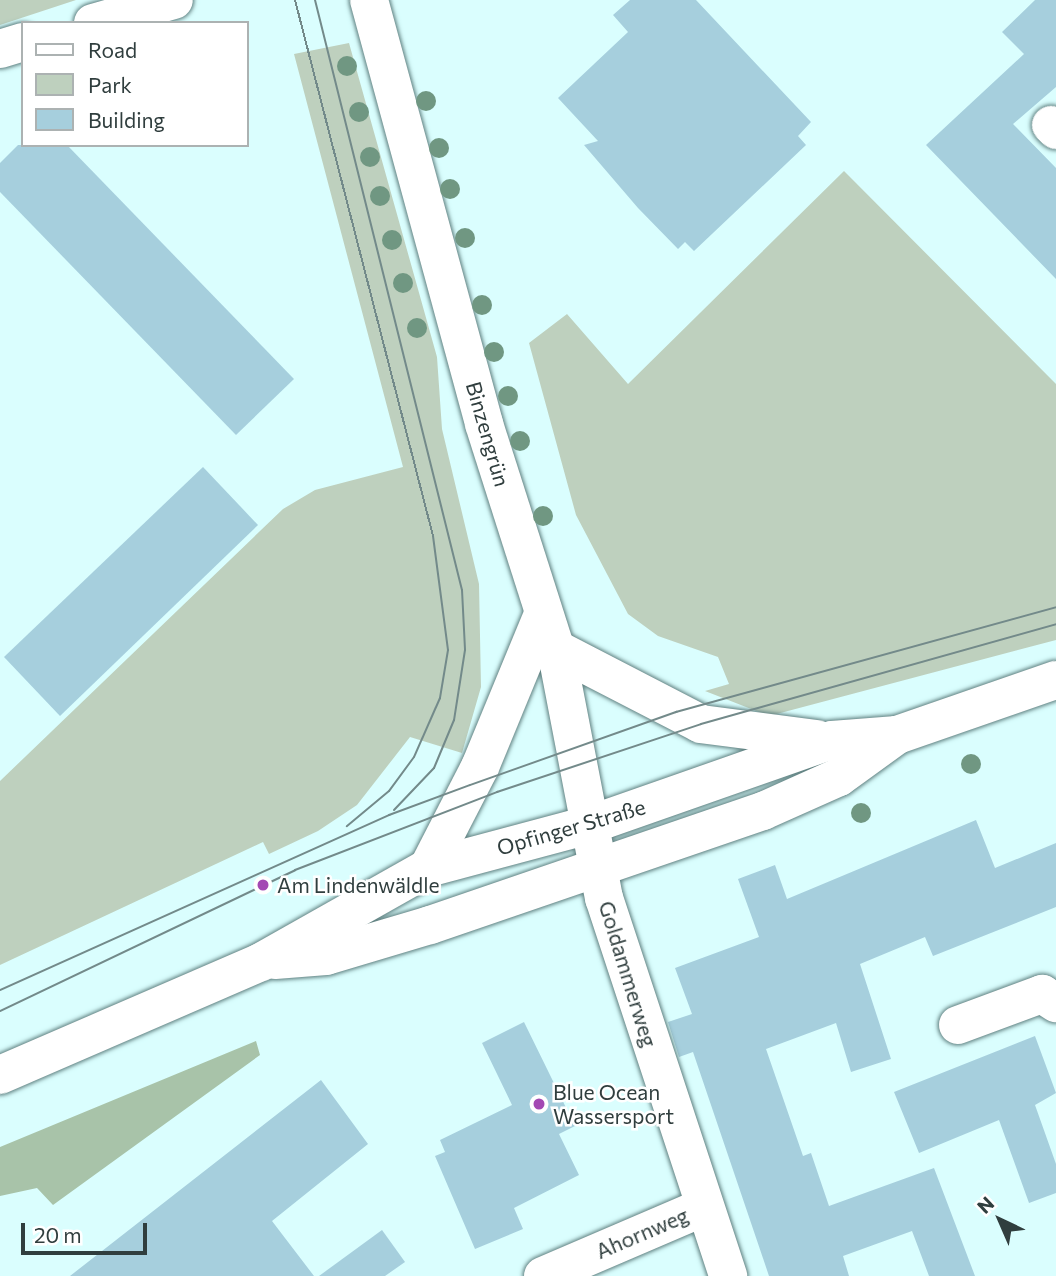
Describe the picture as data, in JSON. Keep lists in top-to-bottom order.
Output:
{
  "streets": {
    "street": [
      "Binzengrün",
      "Opfinger Straße",
      "Goldammerweg",
      "Ahornweg"
    ]
  },
  "crossings": [
    ["Binzengrün", "Opfinger Straße"],
    ["Binzengrün", "Goldammerweg"],
    ["Opfinger Straße", "Goldammerweg"],
    ["Goldammerweg", "Ahornweg"]
  ],
  "places": ["Am Lindenwäldle", "Blue Ocean Wassersport"],
  "legend": ["Road", "Park", "Building"],
  "scale_bar": "20 m",
  "north": "top left"
}
